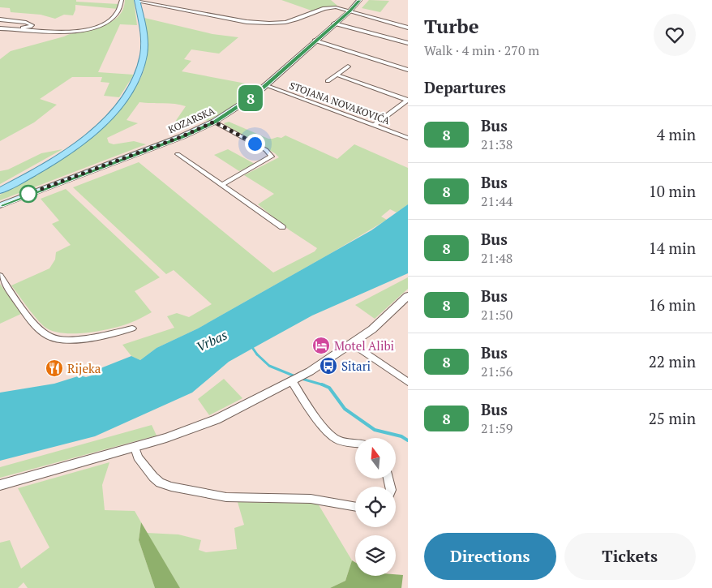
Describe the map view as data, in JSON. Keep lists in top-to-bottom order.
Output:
{
  "streets": {
    "main road": ["KOZARSKA"],
    "street": ["STOJANA NOVAKOVIĆA"]
  },
  "crossings": [
    ["STOJANA NOVAKOVIĆA", "KOZARSKA"]
  ],
  "water": ["Vrbas"],
  "places": {
    "hotel": ["Motel Alibi"],
    "bus stop": ["Sitari"],
    "restaurant": ["Rijeka"]
  },
  "lines": ["bus line 8"],
  "north": "top",
  "page": {
    "on_map": "8",
    "heading": [
      ["Turbe", "Walk · 4 min · 270 m"],
      "Departures"
    ],
    "list": [
      {
        "mark": "8",
        "name": "Bus",
        "note": "21:38",
        "value": "4 min"
      },
      {
        "mark": "8",
        "name": "Bus",
        "note": "21:44",
        "value": "10 min"
      },
      {
        "mark": "8",
        "name": "Bus",
        "note": "21:48",
        "value": "14 min"
      },
      {
        "mark": "8",
        "name": "Bus",
        "note": "21:50",
        "value": "16 min"
      },
      {
        "mark": "8",
        "name": "Bus",
        "note": "21:56",
        "value": "22 min"
      },
      {
        "mark": "8",
        "name": "Bus",
        "note": "21:59",
        "value": "25 min"
      }
    ],
    "buttons": ["Directions", "Tickets"]
  }
}
